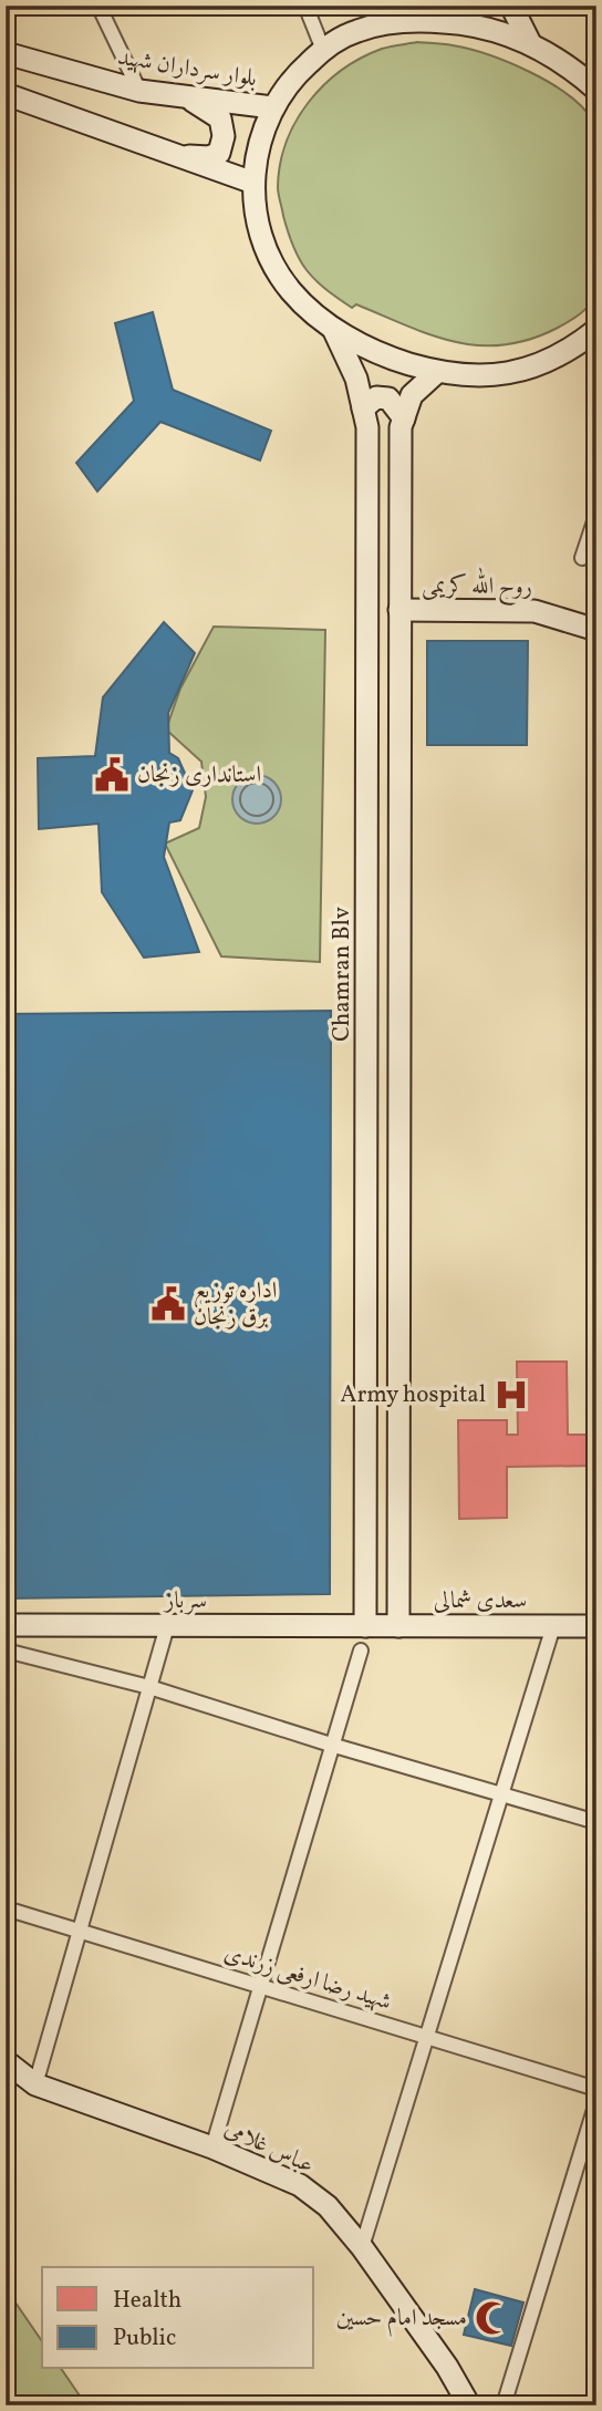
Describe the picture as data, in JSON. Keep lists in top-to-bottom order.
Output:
{
  "streets": {
    "main road": [
      "بلوار سرداران شهید",
      "روح الله کریمی",
      "Chamran Blv",
      "سرباز",
      "سعدی شمالی",
      "عباس غلامی"
    ],
    "street": ["شهید رضا ارفعی زرندی"]
  },
  "crossings": [
    ["Chamran Blv", "سرباز"],
    ["Chamran Blv", "سعدی شمالی"],
    ["سرباز", "سعدی شمالی"]
  ],
  "places": {
    "public building": ["استانداری زنجان", "اداره توزیع برق زنجان"],
    "hospital": ["Army hospital"],
    "mosque": ["مسجد امام حسین"]
  },
  "legend": ["Health", "Public"]
}
